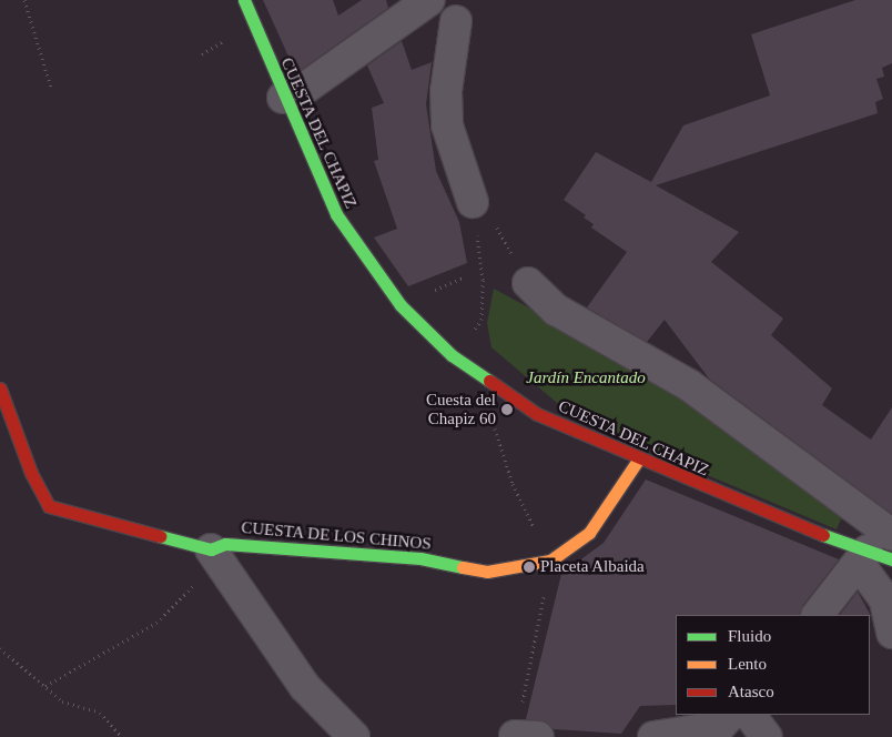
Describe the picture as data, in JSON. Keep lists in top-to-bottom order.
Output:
{
  "streets": {
    "street": ["CUESTA DEL CHAPIZ", "CUESTA DE LOS CHINOS"]
  },
  "crossings": [
    ["CUESTA DEL CHAPIZ", "CUESTA DE LOS CHINOS"]
  ],
  "parks": ["Jardín Encantado"],
  "places": ["Cuesta del Chapiz 60", "Placeta Albaida"],
  "legend": ["Fluido", "Lento", "Atasco"]
}
